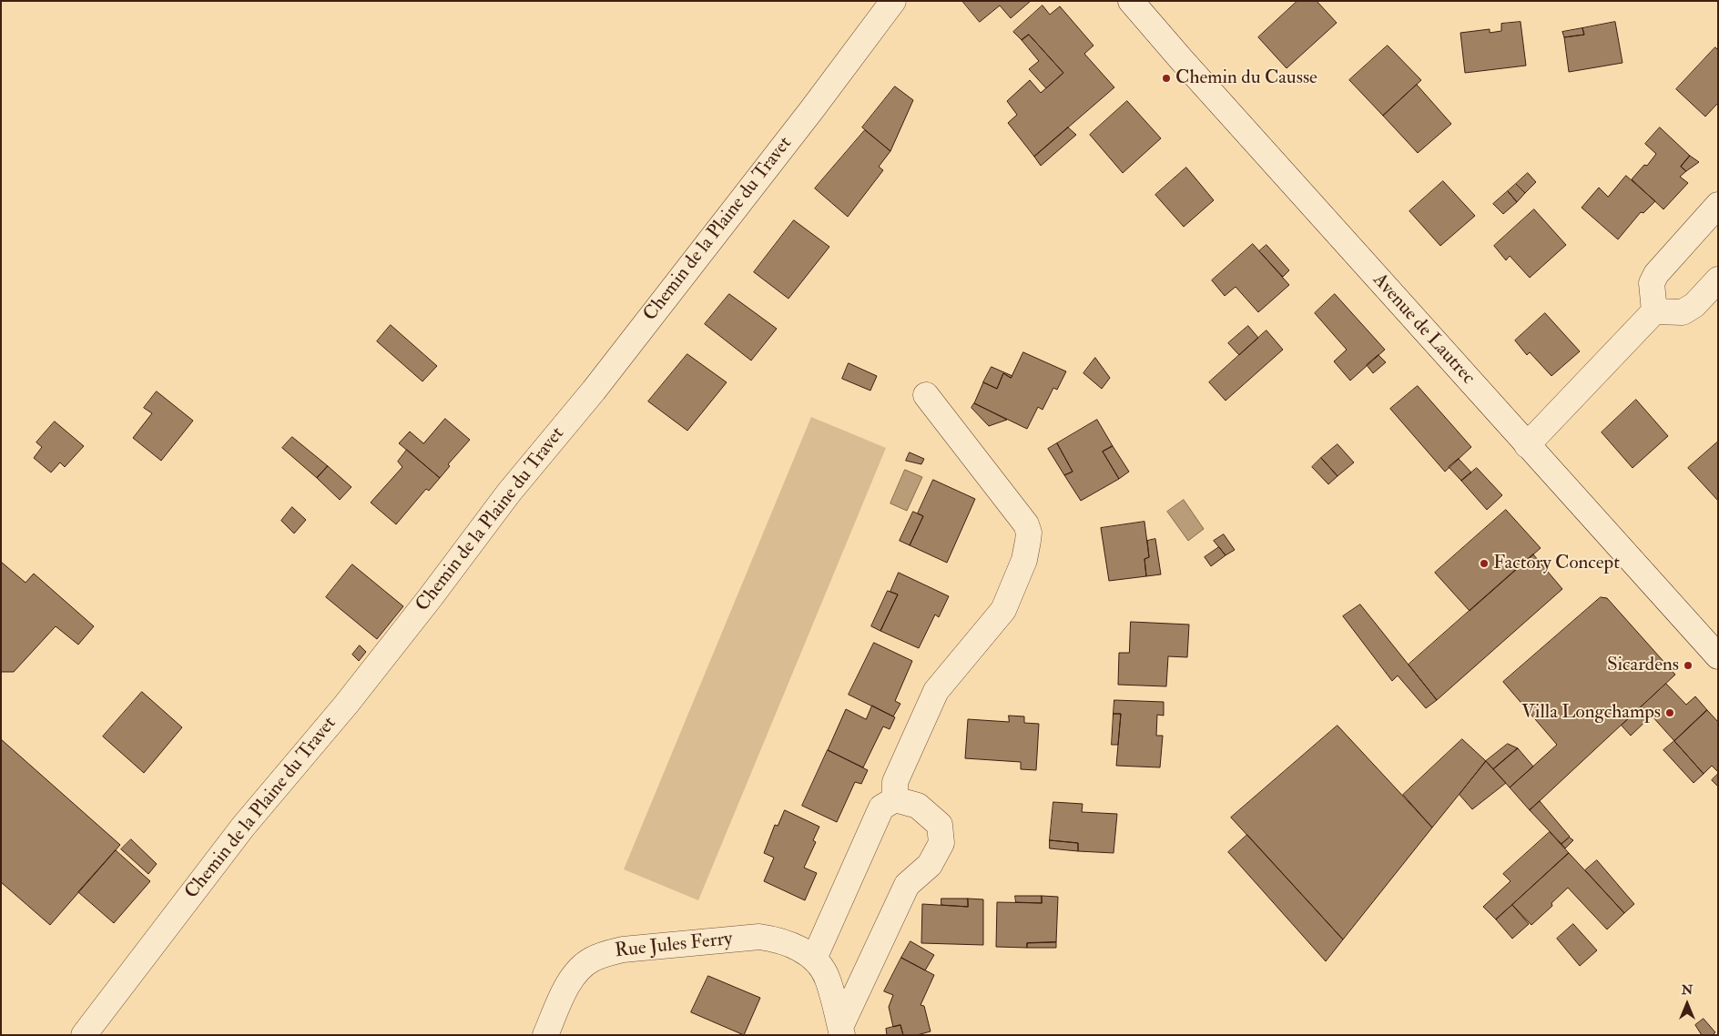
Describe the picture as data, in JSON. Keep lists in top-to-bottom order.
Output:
{
  "streets": {
    "street": ["Chemin de la Plaine du Travet", "Avenue de Lautrec", "Rue Jules Ferry"]
  },
  "places": [
    "Chemin du Causse",
    "Factory Concept",
    "Sicardens",
    "Villa Longchamps"
  ],
  "north": "top"
}
